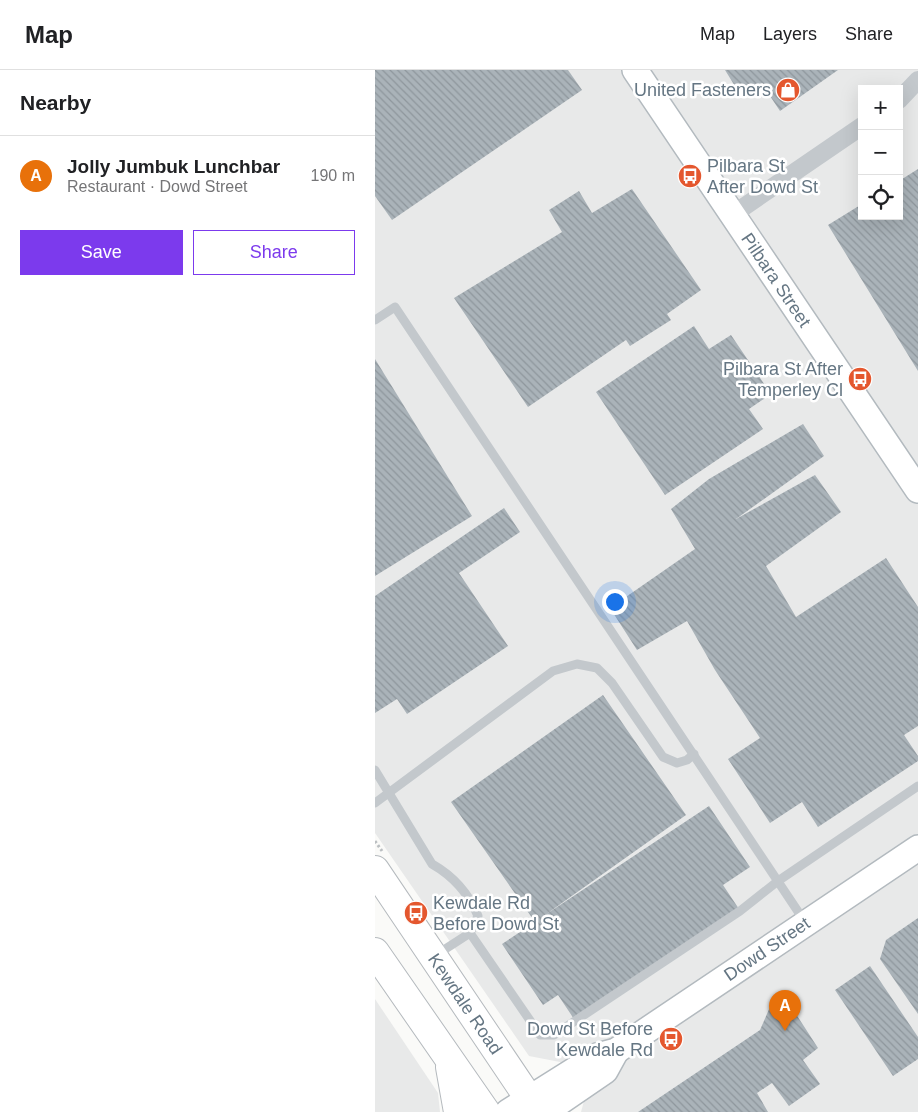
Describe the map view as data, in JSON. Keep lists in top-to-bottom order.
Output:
{
  "streets": {
    "main road": ["Pilbara Street", "Dowd Street", "Kewdale Road"]
  },
  "crossings": [
    ["Dowd Street", "Kewdale Road"]
  ],
  "places": {
    "shop": ["United Fasteners"],
    "bus stop": [
      "Pilbara St After Dowd St",
      "Pilbara St After Temperley Cl",
      "Kewdale Rd Before Dowd St",
      "Dowd St Before Kewdale Rd"
    ]
  },
  "page": {
    "header": "Map",
    "nav": ["Map", "Layers", "Share"],
    "heading": "Nearby",
    "map_buttons": ["+", "−"],
    "list": [
      {
        "mark": "A",
        "name": "Jolly Jumbuk Lunchbar",
        "note": "Restaurant · Dowd Street",
        "value": "190 m"
      }
    ],
    "buttons": ["Save", "Share"],
    "pins": "A"
  }
}
